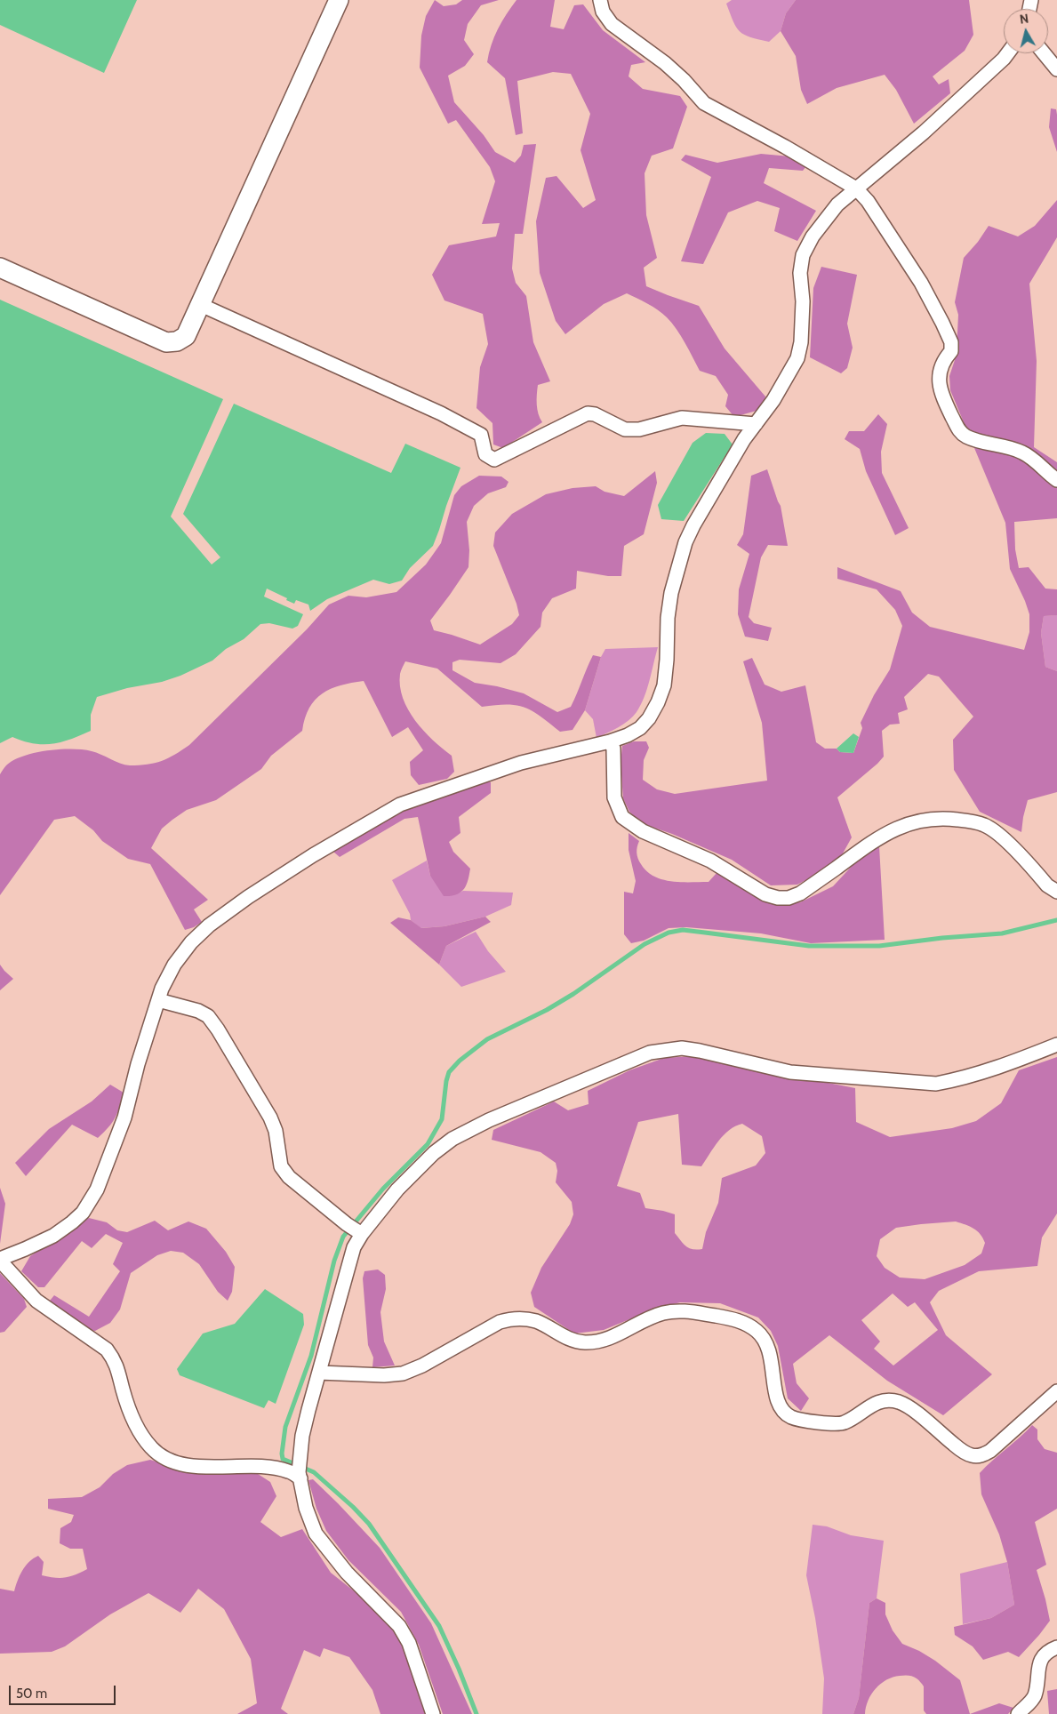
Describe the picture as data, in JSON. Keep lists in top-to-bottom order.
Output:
{
  "scale_bar": "50 m",
  "north": "top"
}
